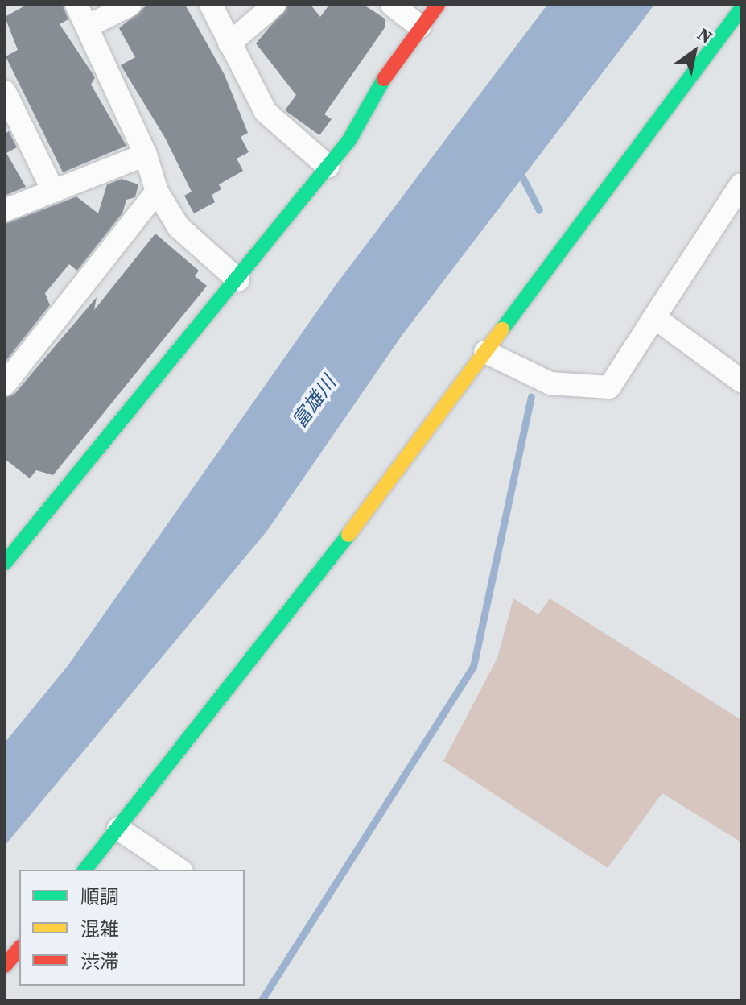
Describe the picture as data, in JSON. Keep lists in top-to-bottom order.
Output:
{
  "water": ["富雄川"],
  "legend": ["順調", "混雑", "渋滞"],
  "north": "top right"
}
